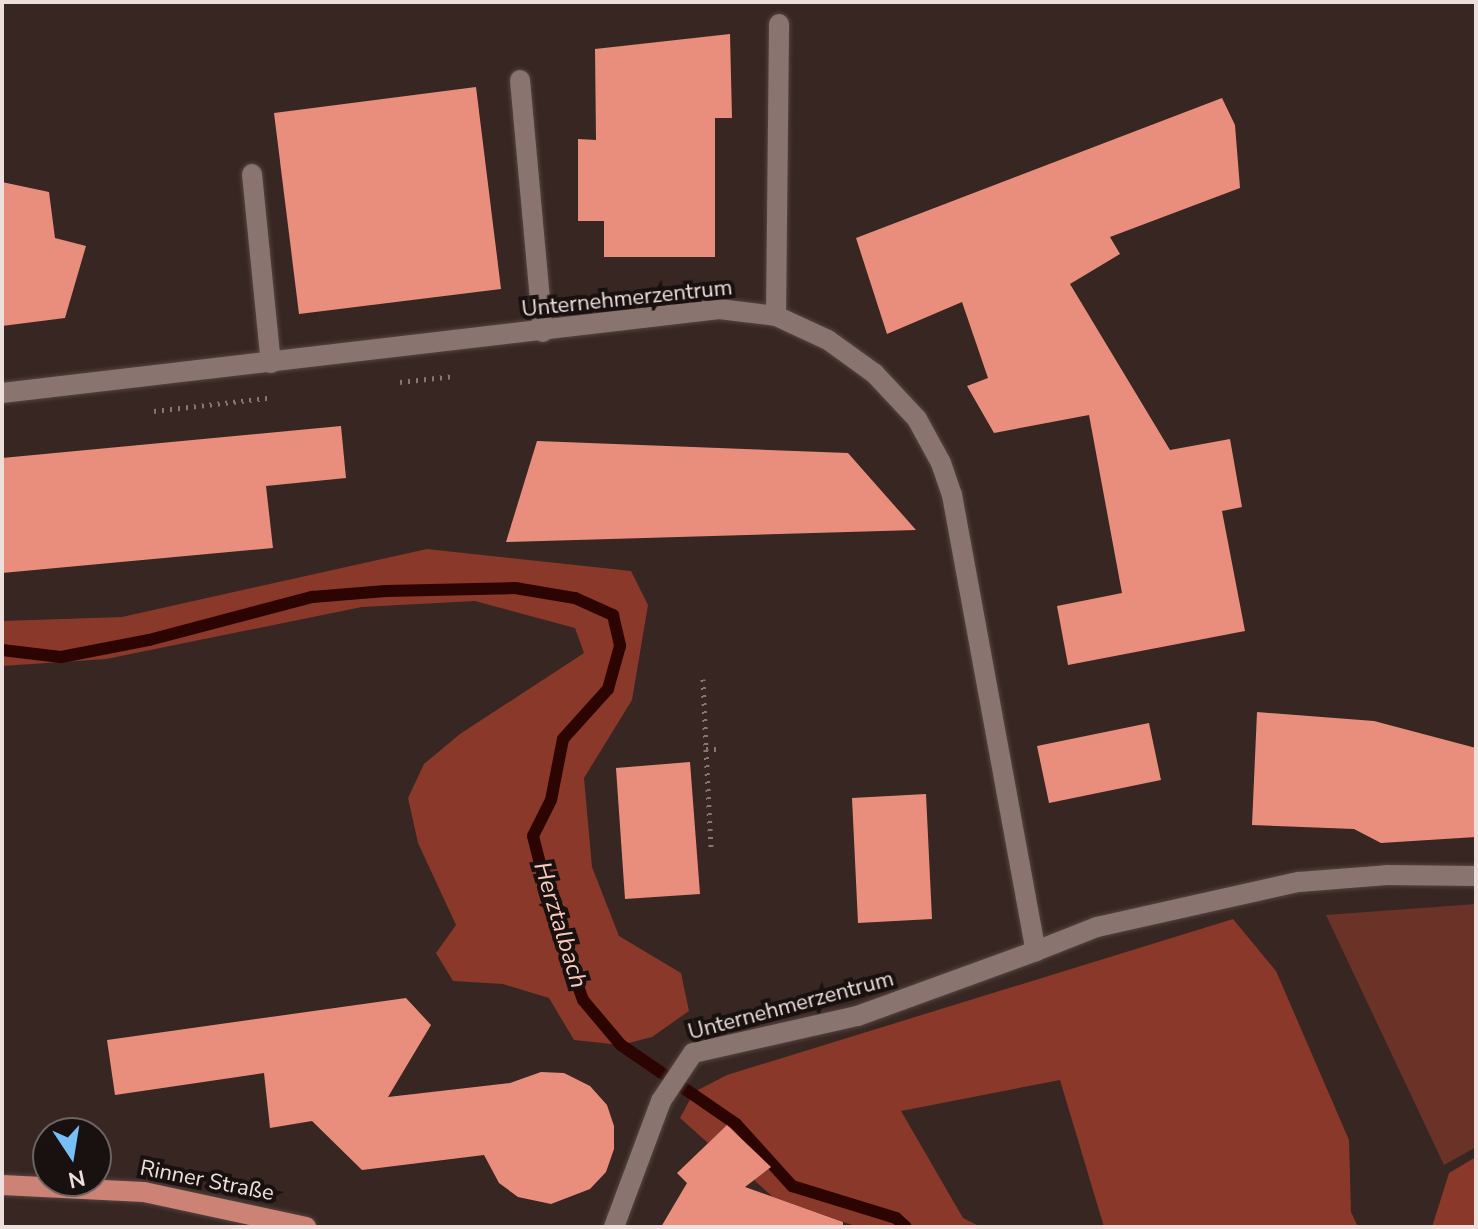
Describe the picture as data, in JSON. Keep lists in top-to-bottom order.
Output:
{
  "streets": {
    "main road": ["Rinner Straße"],
    "lane": ["Unternehmerzentrum"]
  },
  "water": ["Herztalbach"],
  "north": "bottom"
}
